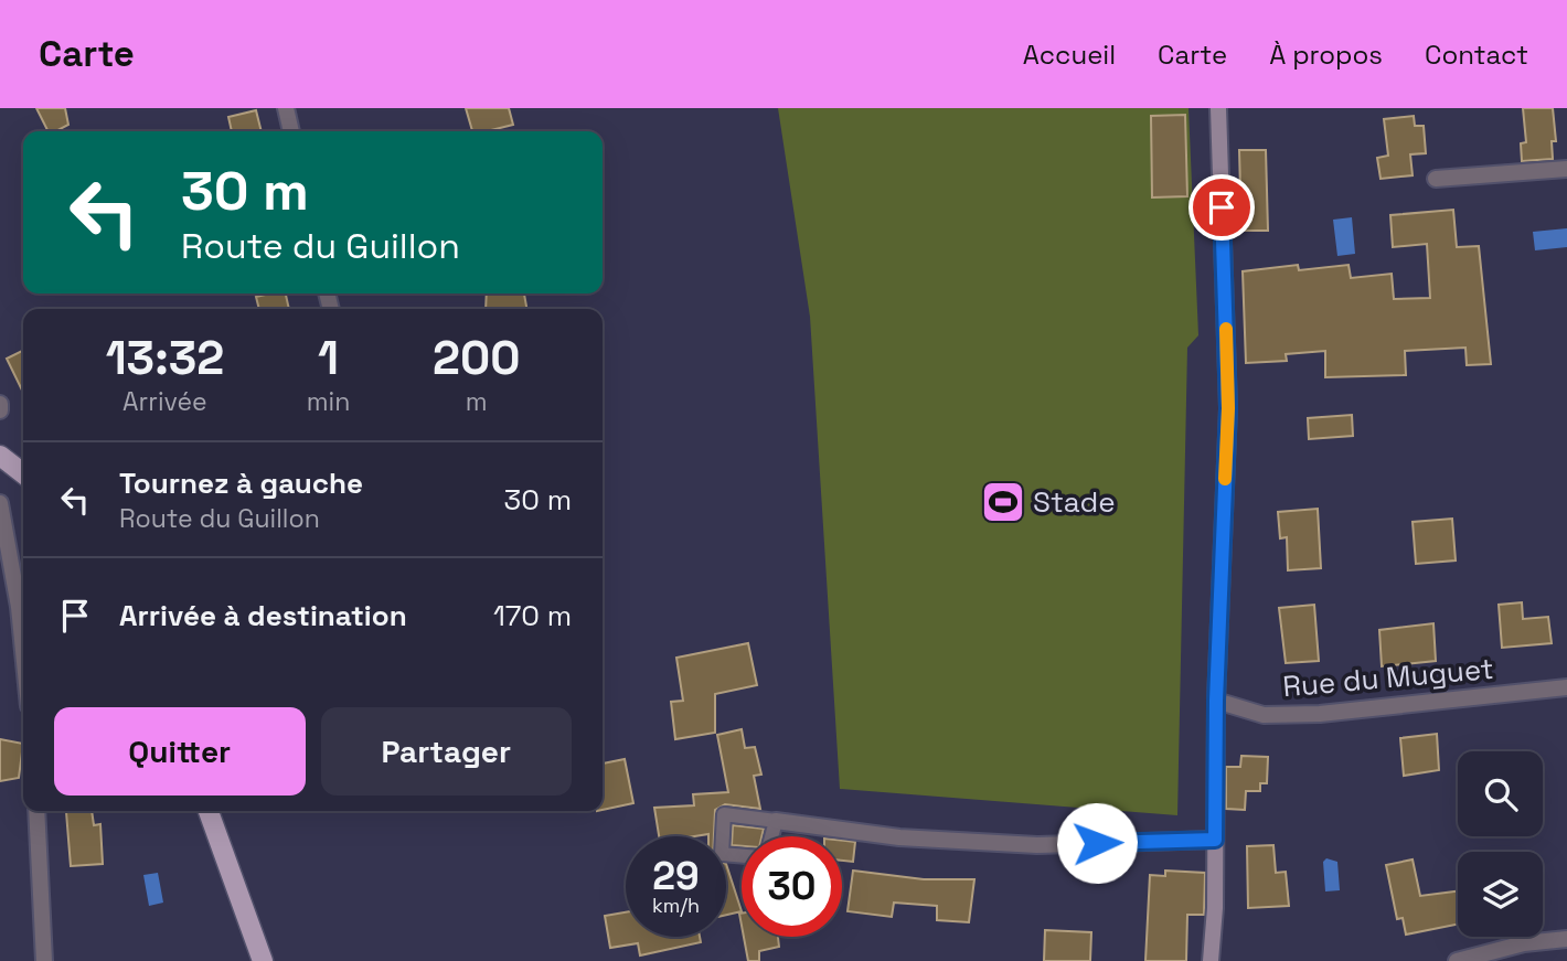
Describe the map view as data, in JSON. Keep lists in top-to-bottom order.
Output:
{
  "streets": {
    "street": ["Rue du Muguet"]
  },
  "places": {
    "sports": ["Stade"]
  },
  "page": {
    "header": "Carte",
    "nav": [
      "Accueil",
      "Carte",
      "À propos",
      "Contact"
    ],
    "turn": ["30 m", "Route du Guillon"],
    "eta": [
      "13:32",
      "Arrivée",
      "1",
      "min",
      "200",
      "m"
    ],
    "list": [
      {
        "name": "Tournez à gauche",
        "note": "Route du Guillon",
        "value": "30 m"
      },
      {
        "name": "Arrivée à destination",
        "value": "170 m"
      }
    ],
    "buttons": ["Quitter", "Partager"],
    "speed": "29 km/h",
    "limit": "30"
  }
}
